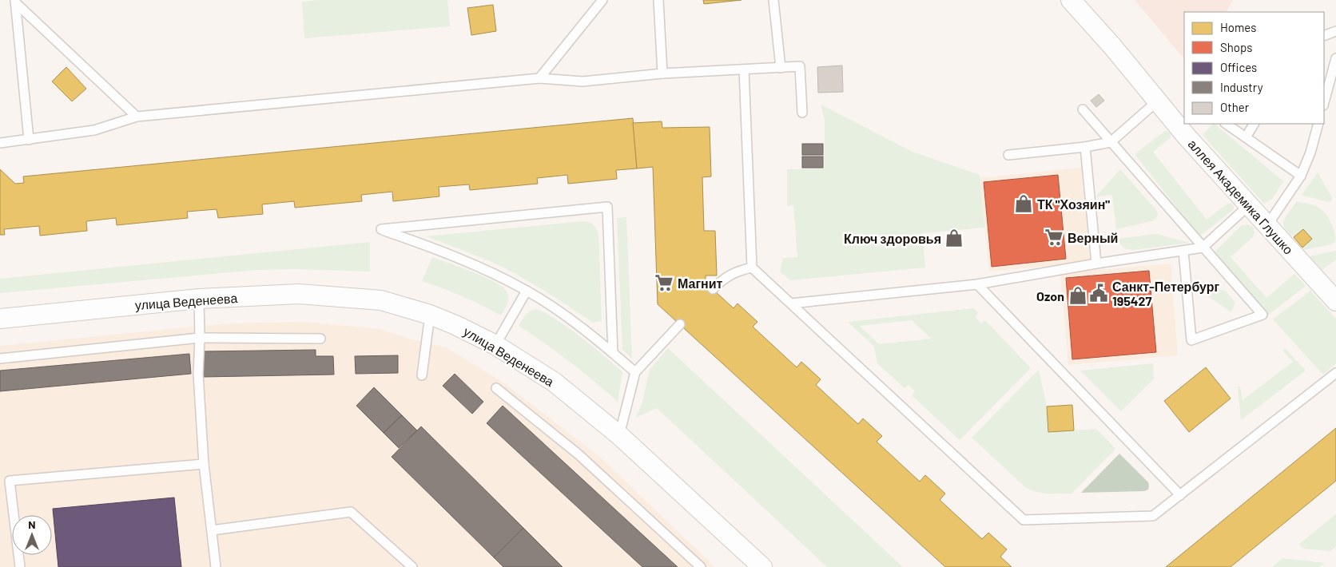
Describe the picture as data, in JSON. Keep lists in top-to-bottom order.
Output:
{
  "streets": {
    "street": ["аллея Академика Глушко", "улица Веденеева"]
  },
  "places": {
    "shop": ["ТК \"Хозяин\"", "Ключ здоровья", "Ozon"],
    "supermarket": ["Верный", "Магнит"],
    "public building": ["Санкт-Петербург 195427"]
  },
  "legend": [
    "Homes",
    "Shops",
    "Offices",
    "Industry",
    "Other"
  ],
  "north": "top"
}
